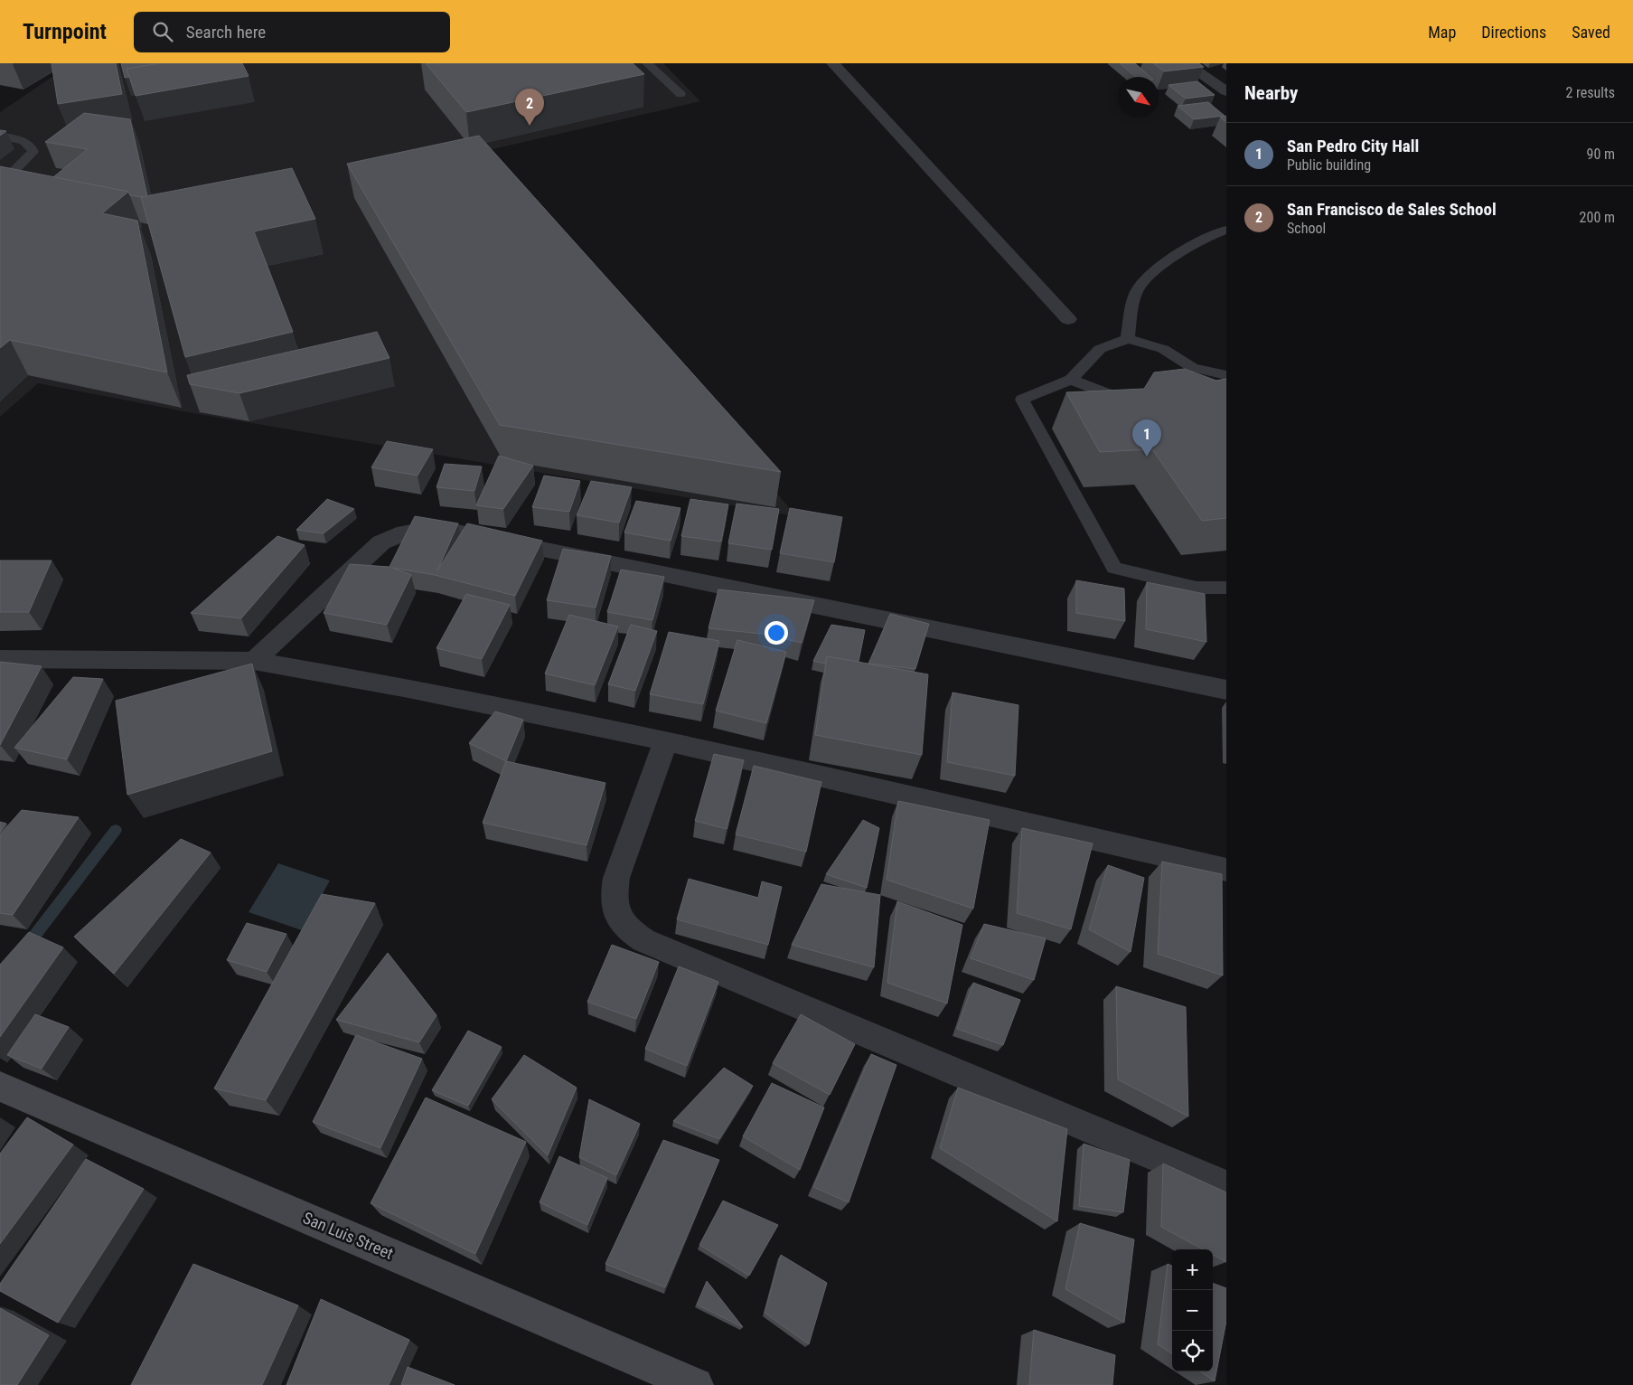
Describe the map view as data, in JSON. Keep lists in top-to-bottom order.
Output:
{
  "streets": {
    "street": ["San Luis Street"]
  },
  "north": "bottom right",
  "page": {
    "header": "Turnpoint",
    "search": "Search here",
    "nav": ["Map", "Directions", "Saved"],
    "heading": ["Nearby", "2 results"],
    "pins": ["2", "1"],
    "list": [
      {
        "mark": "1",
        "name": "San Pedro City Hall",
        "note": "Public building",
        "value": "90 m"
      },
      {
        "mark": "2",
        "name": "San Francisco de Sales School",
        "note": "School",
        "value": "200 m"
      }
    ],
    "map_buttons": ["+", "−"]
  }
}
